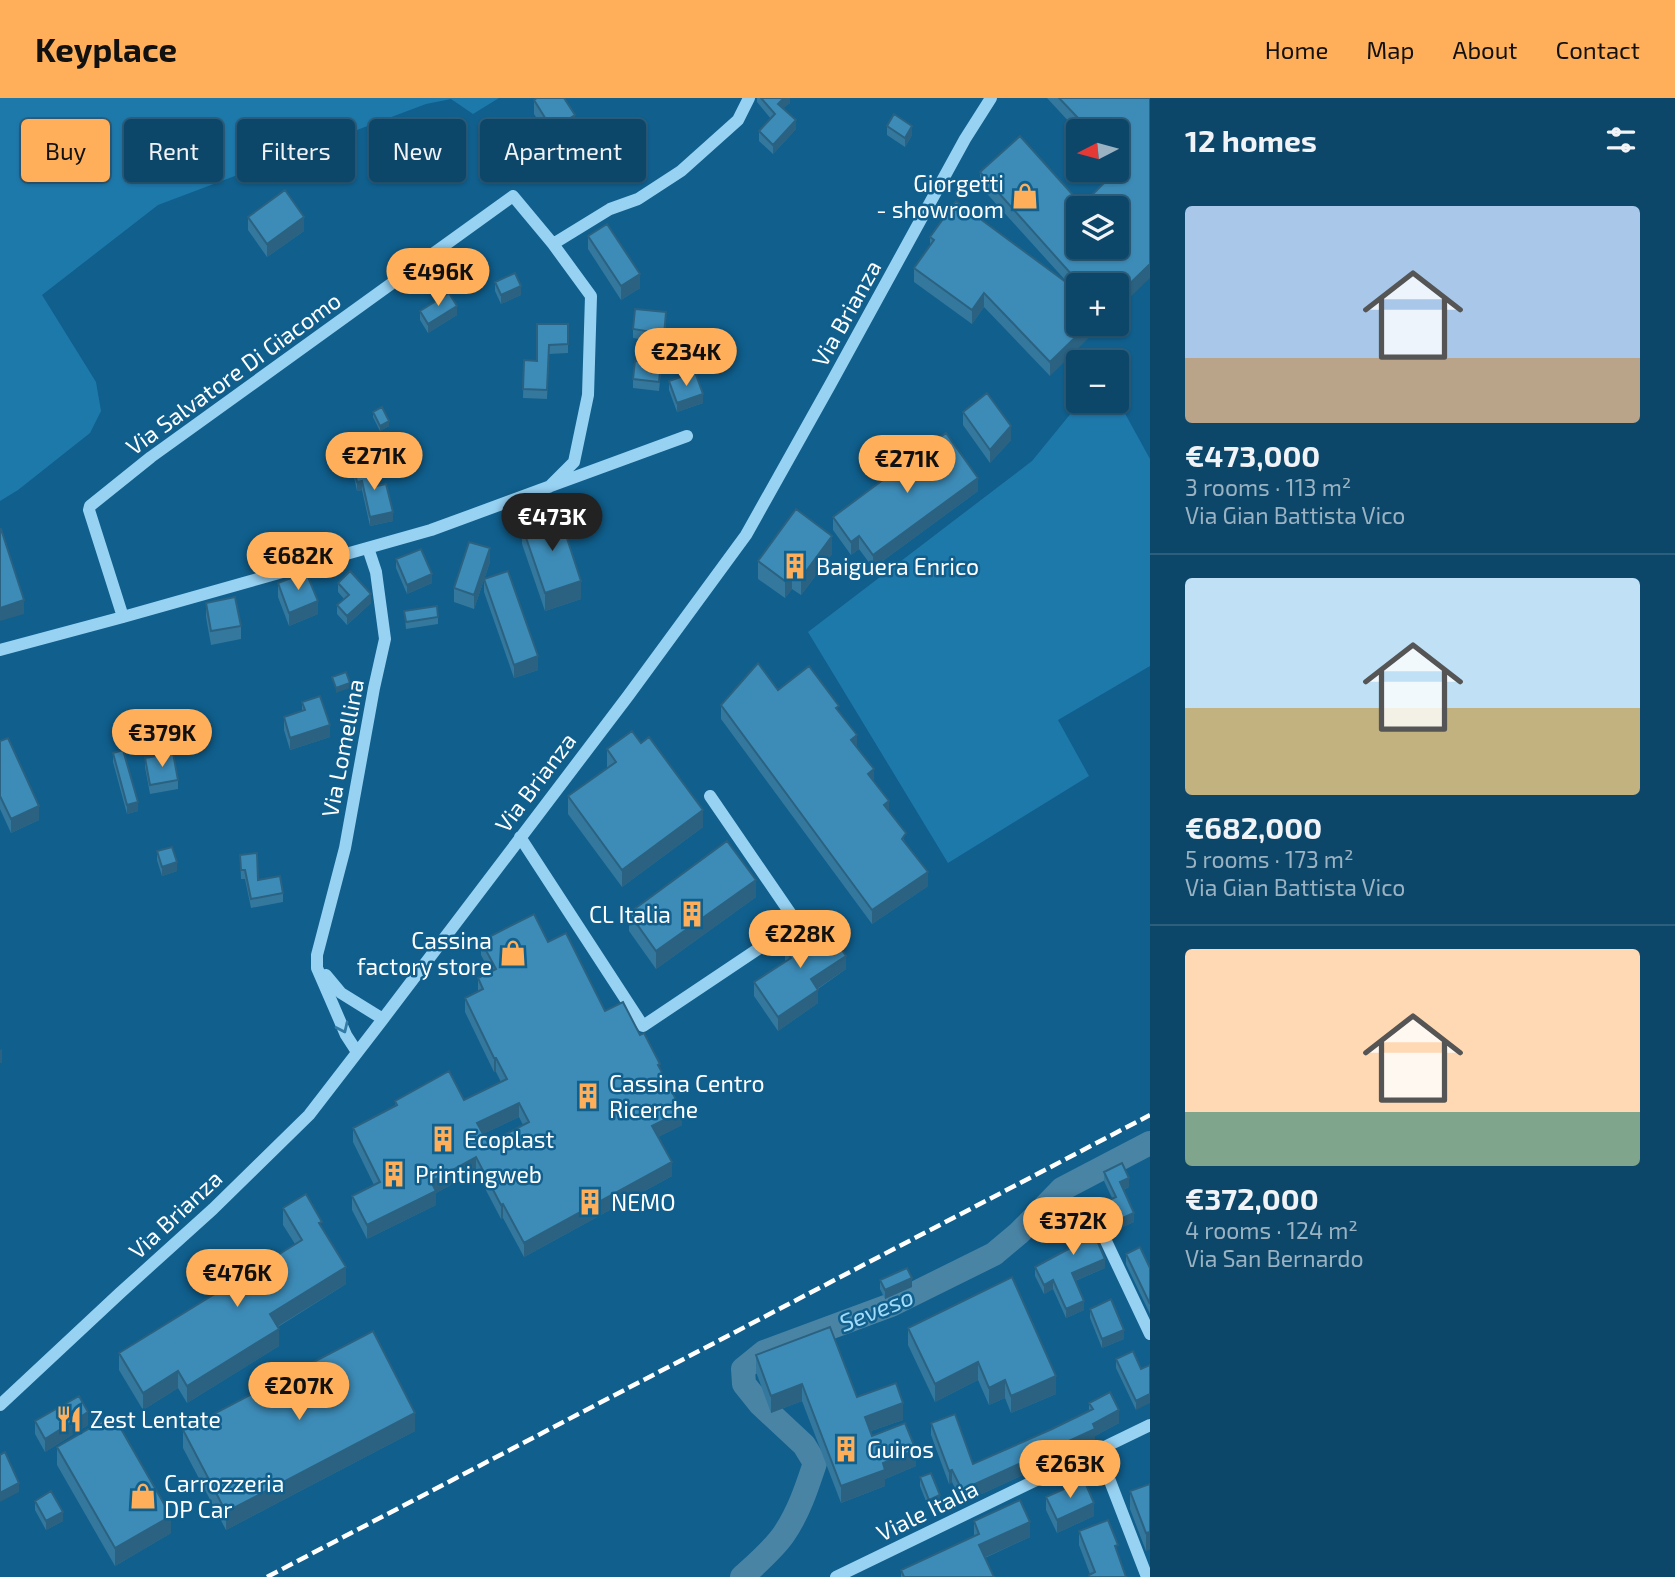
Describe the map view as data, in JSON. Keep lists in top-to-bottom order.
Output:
{
  "streets": {
    "street": [
      "Via Brianza",
      "Via Salvatore Di Giacomo",
      "Via Lomellina",
      "Viale Italia"
    ]
  },
  "crossings": [
    ["Via Brianza", "Via Lomellina"]
  ],
  "water": ["Seveso"],
  "places": {
    "shop": ["Giorgetti - showroom", "Cassina factory store", "Carrozzeria DP Car"],
    "building": [
      "Baiguera Enrico",
      "CL Italia",
      "Cassina Centro Ricerche",
      "Ecoplast",
      "Printingweb",
      "NEMO",
      "Guiros"
    ],
    "restaurant": ["Zest Lentate"]
  },
  "north": "left",
  "page": {
    "header": "Keyplace",
    "nav": [
      "Home",
      "Map",
      "About",
      "Contact"
    ],
    "heading": "12 homes",
    "map_buttons": ["+", "−"],
    "chip": [
      "Buy",
      "Rent",
      "Filters",
      "New",
      "Apartment"
    ],
    "list": [
      {
        "name": "€473,000",
        "note": "3 rooms · 113 m² · Via Gian Battista Vico"
      },
      {
        "name": "€682,000",
        "note": "5 rooms · 173 m² · Via Gian Battista Vico"
      },
      {
        "name": "€372,000",
        "note": "4 rooms · 124 m² · Via San Bernardo"
      }
    ],
    "price": [
      "€496K",
      "€234K",
      "€271K",
      "€271K",
      "€473K",
      "€682K",
      "€379K",
      "€228K",
      "€372K",
      "€476K",
      "€207K",
      "€263K"
    ]
  }
}
